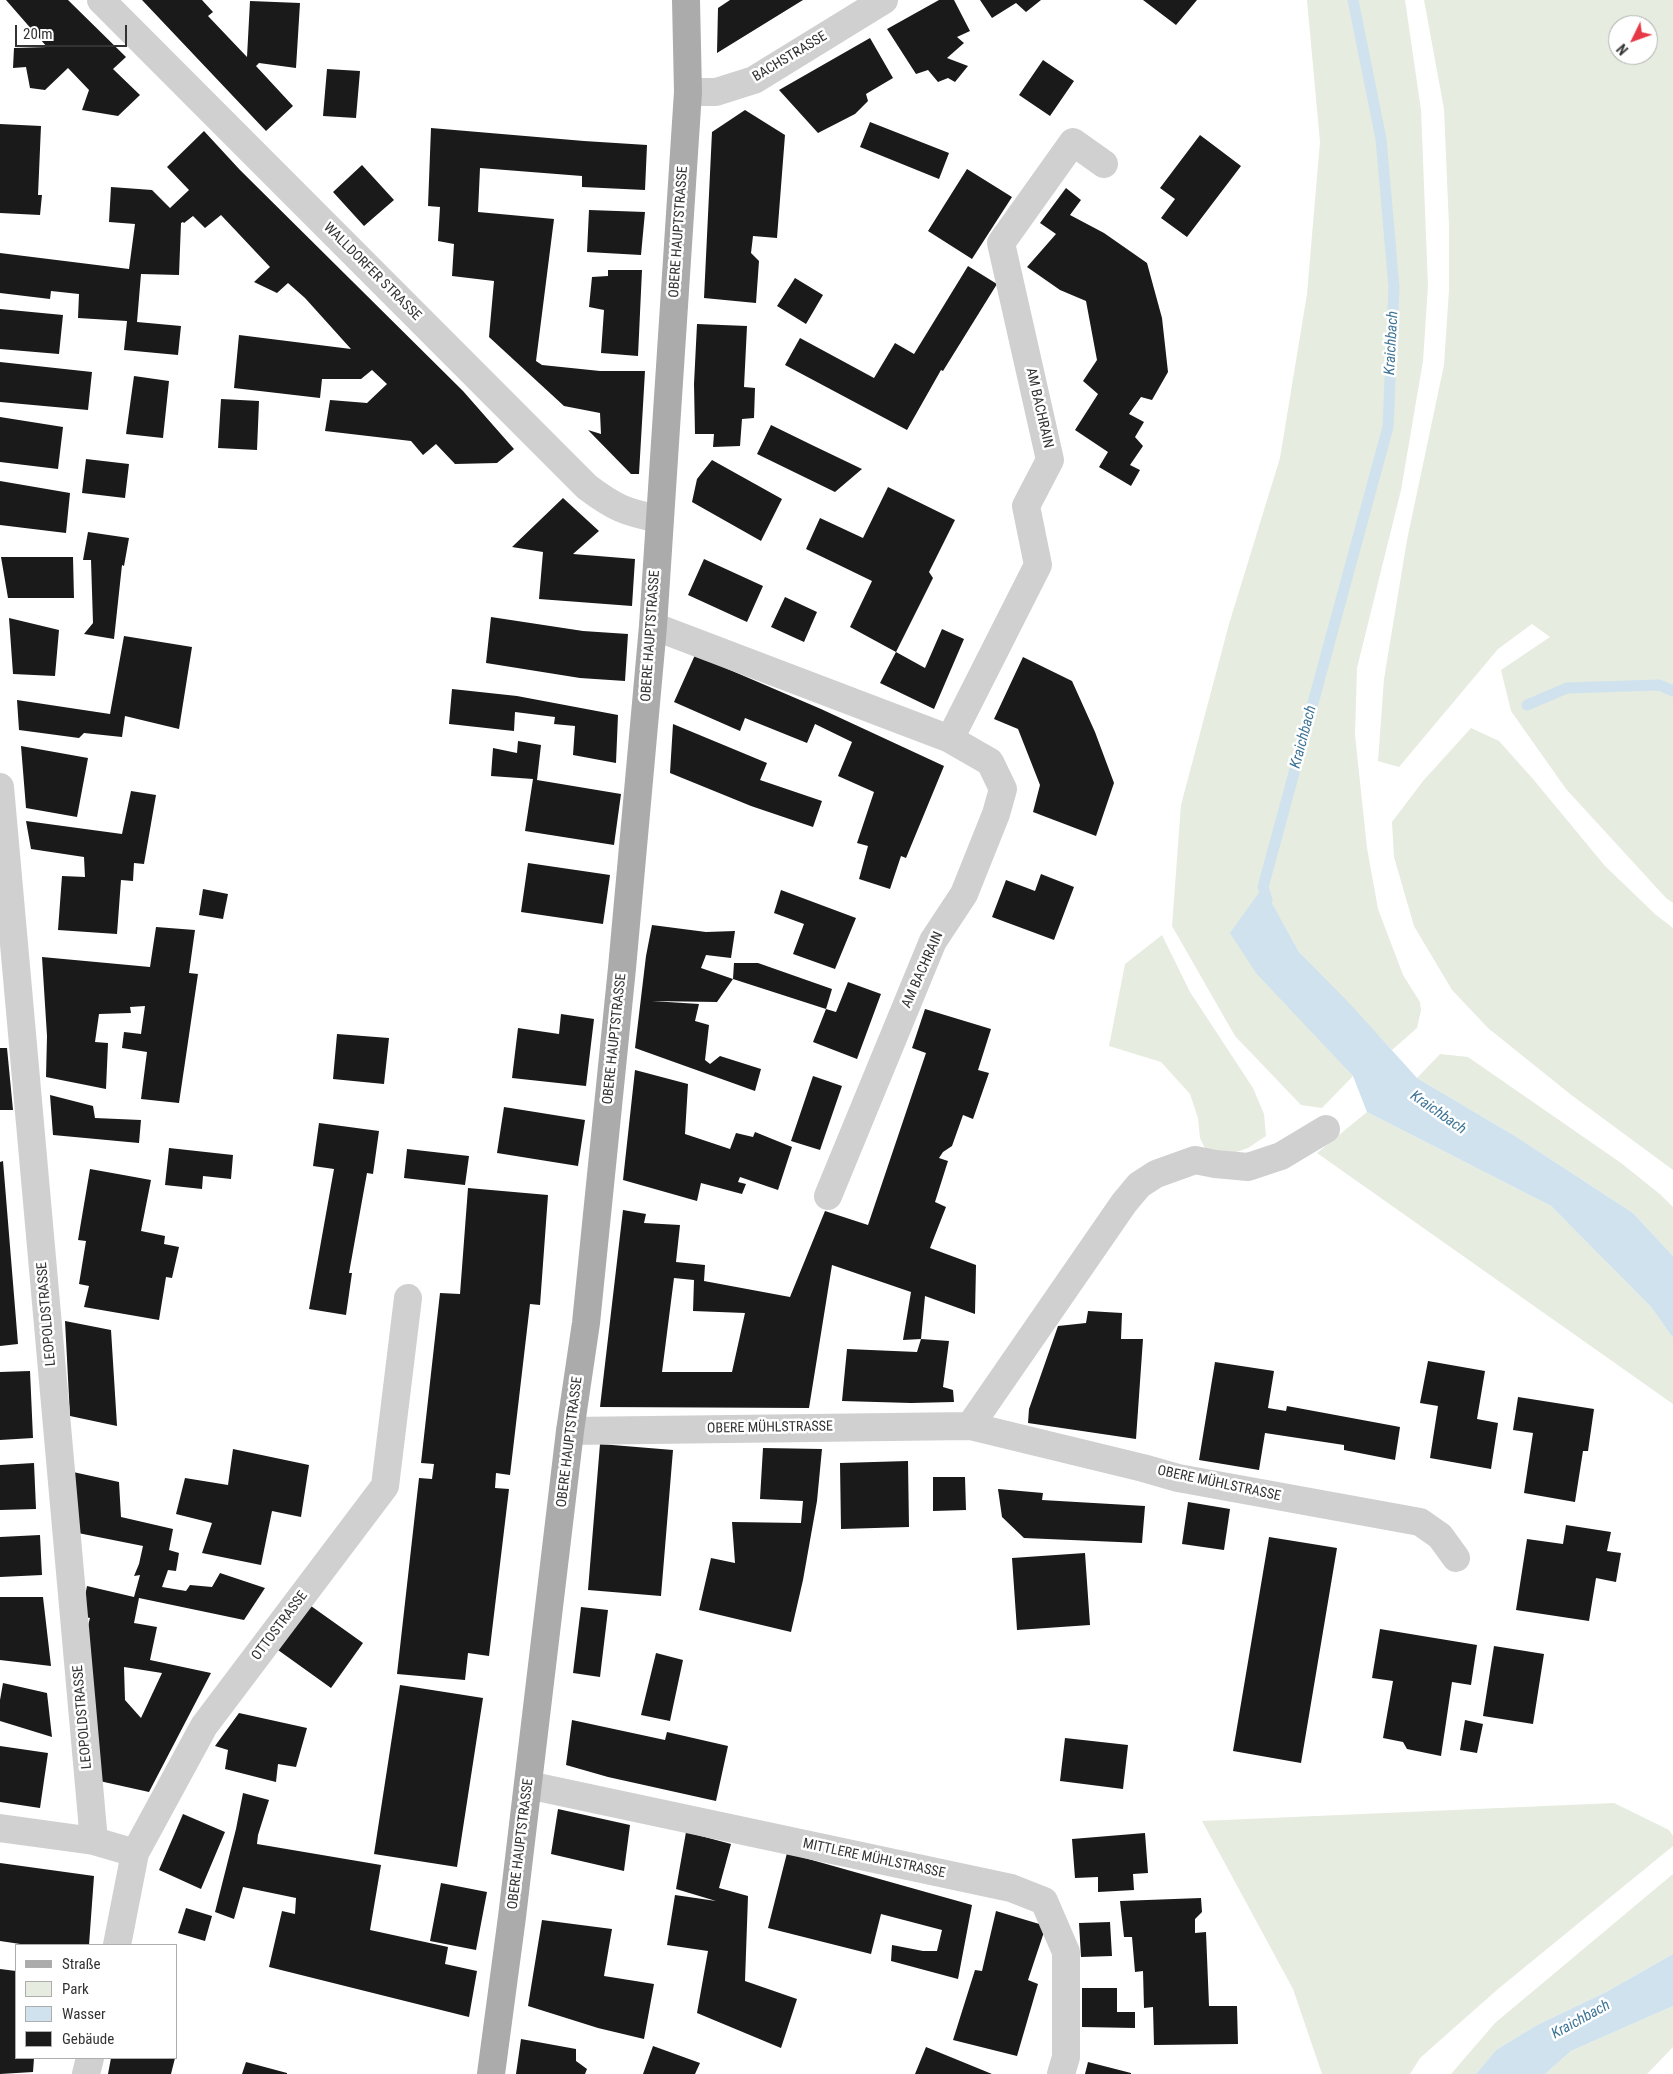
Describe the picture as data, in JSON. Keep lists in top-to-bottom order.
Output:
{
  "streets": {
    "main road": ["OBERE HAUPTSTRASSE"],
    "street": [
      "BACHSTRASSE",
      "WALLDORFER STRASSE",
      "AM BACHRAIN",
      "LEOPOLDSTRASSE",
      "OBERE MÜHLSTRASSE",
      "OTTOSTRASSE",
      "MITTLERE MÜHLSTRASSE"
    ]
  },
  "crossings": [
    ["BACHSTRASSE", "OBERE HAUPTSTRASSE"],
    ["OBERE HAUPTSTRASSE", "WALLDORFER STRASSE"],
    ["OBERE HAUPTSTRASSE", "AM BACHRAIN"],
    ["OBERE HAUPTSTRASSE", "OBERE MÜHLSTRASSE"],
    ["OBERE HAUPTSTRASSE", "MITTLERE MÜHLSTRASSE"]
  ],
  "water": ["Kraichbach"],
  "legend": [
    "Straße",
    "Park",
    "Wasser",
    "Gebäude"
  ],
  "scale_bar": "20 m",
  "north": "bottom left"
}
